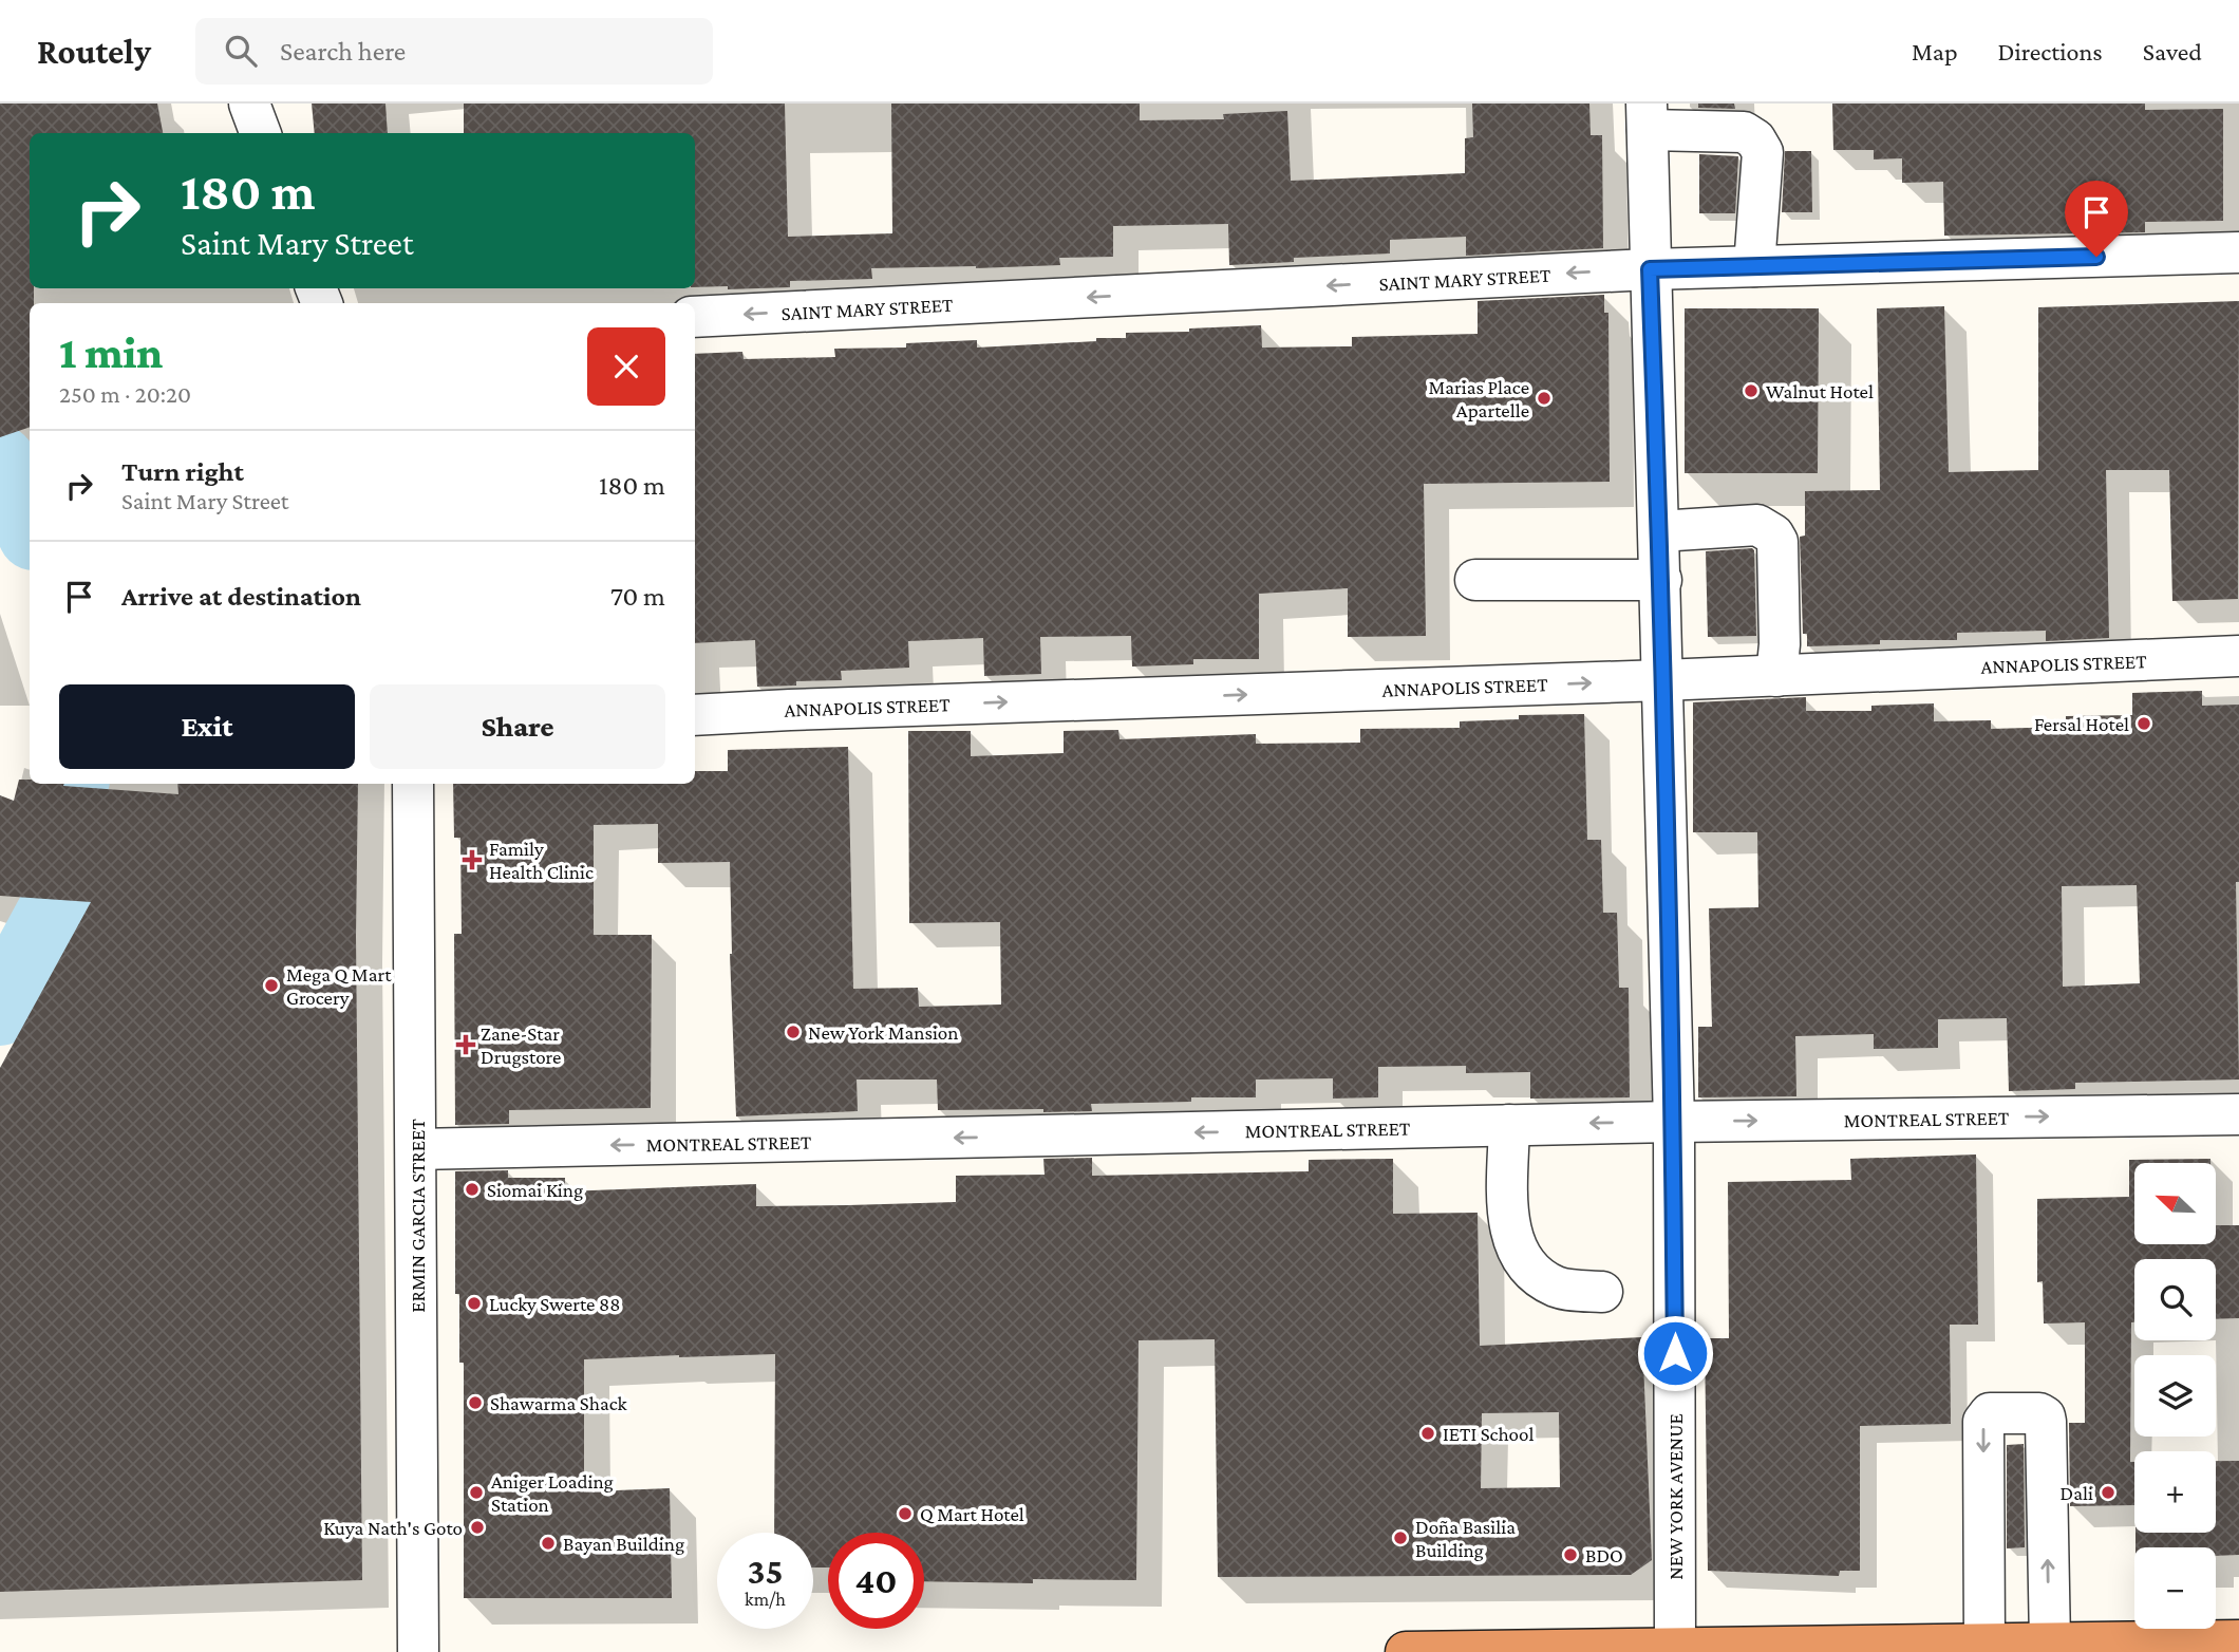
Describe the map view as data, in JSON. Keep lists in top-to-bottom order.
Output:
{
  "streets": {
    "street": [
      "SAINT MARY STREET",
      "ANNAPOLIS STREET",
      "MONTREAL STREET",
      "ERMIN GARCIA STREET",
      "NEW YORK AVENUE"
    ]
  },
  "crossings": [
    ["SAINT MARY STREET", "NEW YORK AVENUE"],
    ["ANNAPOLIS STREET", "NEW YORK AVENUE"],
    ["MONTREAL STREET", "ERMIN GARCIA STREET"],
    ["MONTREAL STREET", "NEW YORK AVENUE"]
  ],
  "one_way": ["SAINT MARY STREET", "ANNAPOLIS STREET"],
  "places": {
    "other": [
      "Walnut Hotel",
      "Marias Place Apartelle",
      "Fersal Hotel",
      "Mega Q Mart Grocery",
      "New York Mansion",
      "Siomai King",
      "Lucky Swerte 88",
      "Shawarma Shack",
      "IETI School",
      "Aniger Loading Station",
      "Dali",
      "Q Mart Hotel",
      "Kuya Nath's Goto",
      "Doña Basilia Building",
      "Bayan Building",
      "BDO"
    ],
    "health": ["Family Health Clinic", "Zane-Star Drugstore"]
  },
  "north": "top left",
  "page": {
    "header": "Routely",
    "search": "Search here",
    "nav": ["Map", "Directions", "Saved"],
    "turn": ["180 m", "Saint Mary Street"],
    "heading": ["1 min", "250 m · 20:20"],
    "list": [
      {
        "name": "Turn right",
        "note": "Saint Mary Street",
        "value": "180 m"
      },
      {
        "name": "Arrive at destination",
        "value": "70 m"
      }
    ],
    "buttons": ["Exit", "Share"],
    "map_buttons": ["+", "−"],
    "speed": "35 km/h",
    "limit": "40"
  }
}
